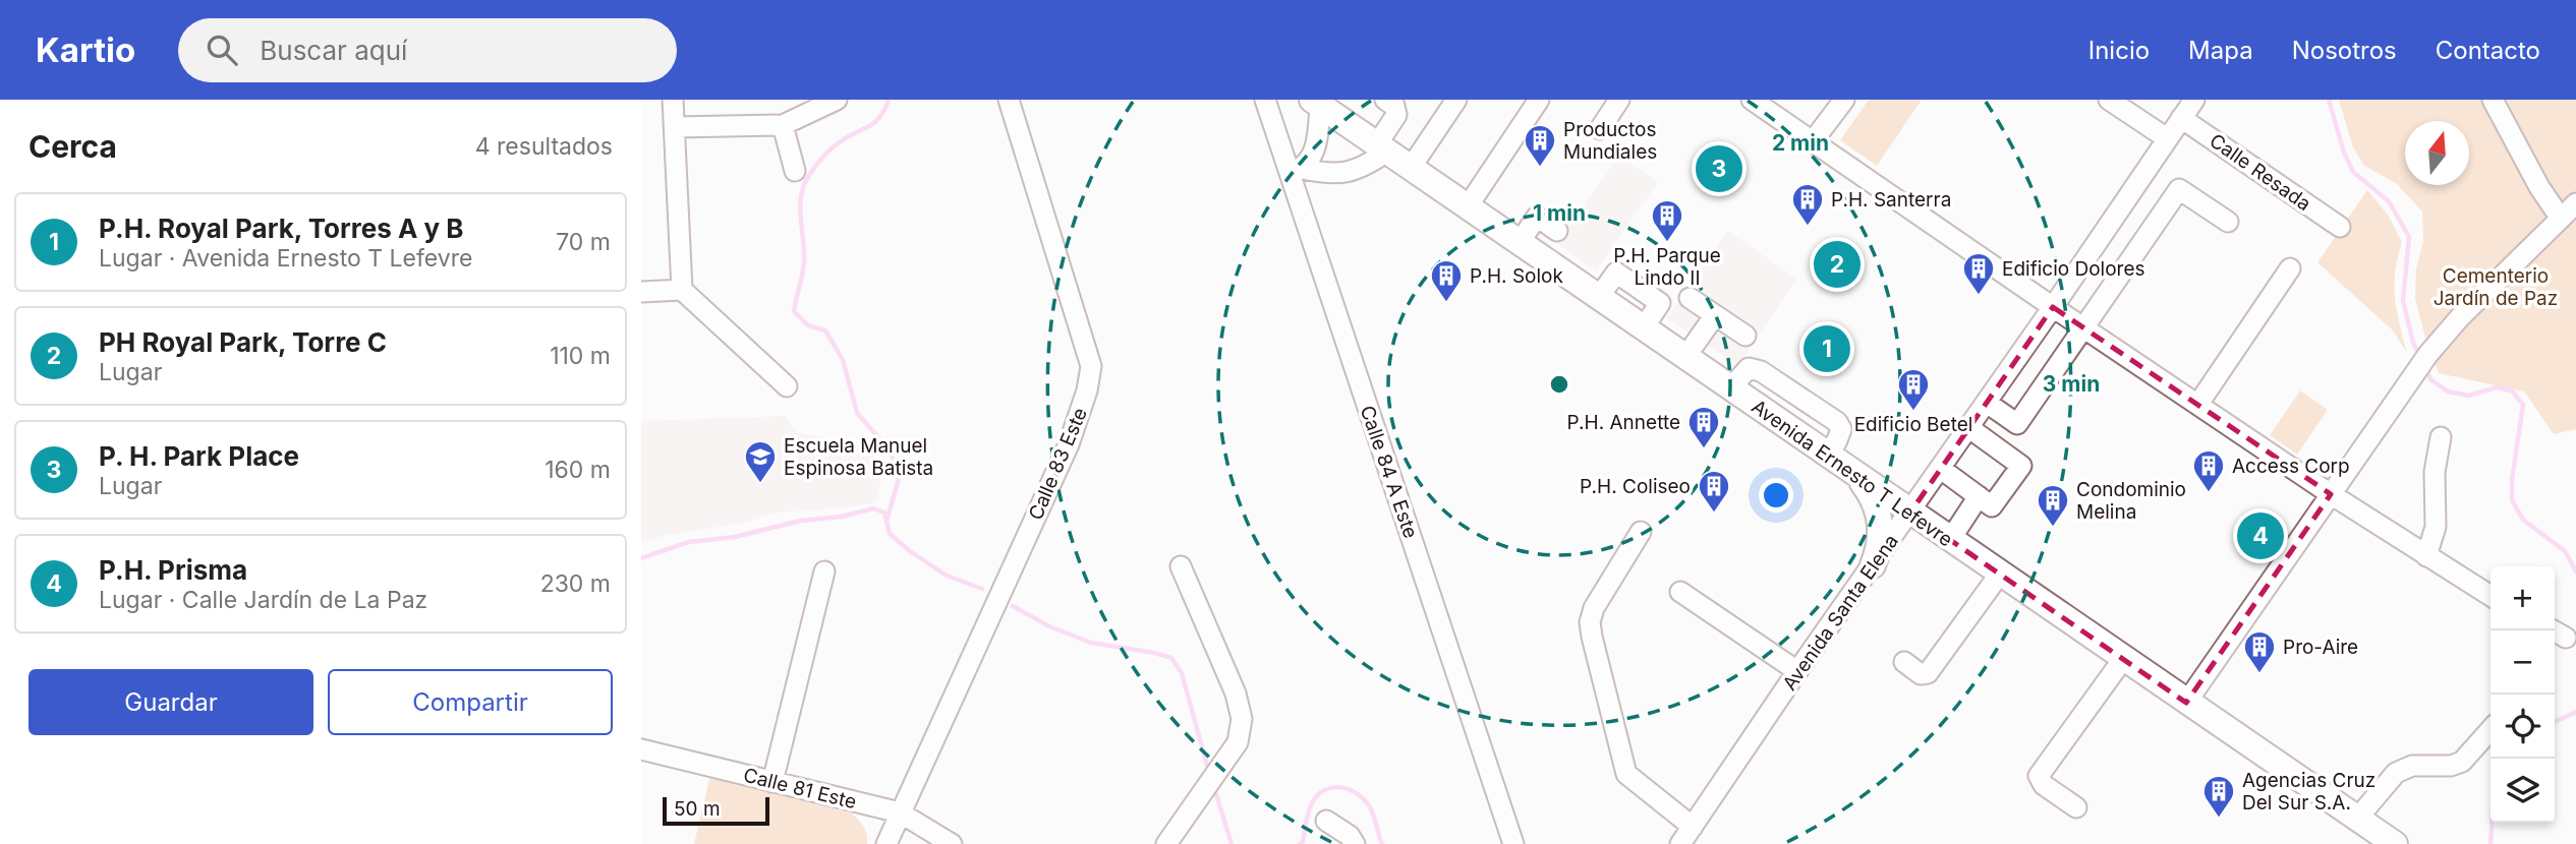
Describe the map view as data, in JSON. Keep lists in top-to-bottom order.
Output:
{
  "streets": {
    "main road": ["Avenida Ernesto T Lefevre"],
    "street": [
      "Calle Resada",
      "Calle 83 Este",
      "Calle 84 A Este",
      "Avenida Santa Elena",
      "Calle 81 Este"
    ]
  },
  "crossings": [
    ["Calle Resada", "Avenida Santa Elena"],
    ["Calle 83 Este", "Calle 81 Este"],
    ["Avenida Ernesto T Lefevre", "Avenida Santa Elena"]
  ],
  "parks": ["Cementerio Jardín de Paz"],
  "places": {
    "building": [
      "Productos Mundiales",
      "P.H. Santerra",
      "P.H. Parque Lindo II",
      "Edificio Dolores",
      "P.H. Solok",
      "Edificio Betel",
      "P.H. Annette",
      "Access Corp",
      "P.H. Coliseo",
      "Condominio Melina",
      "Pro-Aire",
      "Agencias Cruz Del Sur S.A."
    ],
    "school or university": ["Escuela Manuel Espinosa Batista"]
  },
  "scale_bar": "50 m",
  "north": "top",
  "page": {
    "header": "Kartio",
    "search": "Buscar aquí",
    "nav": [
      "Inicio",
      "Mapa",
      "Nosotros",
      "Contacto"
    ],
    "heading": ["Cerca", "4 resultados"],
    "pins": [
      "3",
      "2",
      "1",
      "4"
    ],
    "list": [
      {
        "mark": "1",
        "name": "P.H. Royal Park, Torres A y B",
        "note": "Lugar · Avenida Ernesto T Lefevre",
        "value": "70 m"
      },
      {
        "mark": "2",
        "name": "PH Royal Park, Torre C",
        "note": "Lugar",
        "value": "110 m"
      },
      {
        "mark": "3",
        "name": "P. H. Park Place",
        "note": "Lugar",
        "value": "160 m"
      },
      {
        "mark": "4",
        "name": "P.H. Prisma",
        "note": "Lugar · Calle Jardín de La Paz",
        "value": "230 m"
      }
    ],
    "map_buttons": ["+", "−"],
    "buttons": ["Guardar", "Compartir"],
    "scale": "50 m"
  },
  "rings": ["2 min", "1 min", "3 min"]
}
